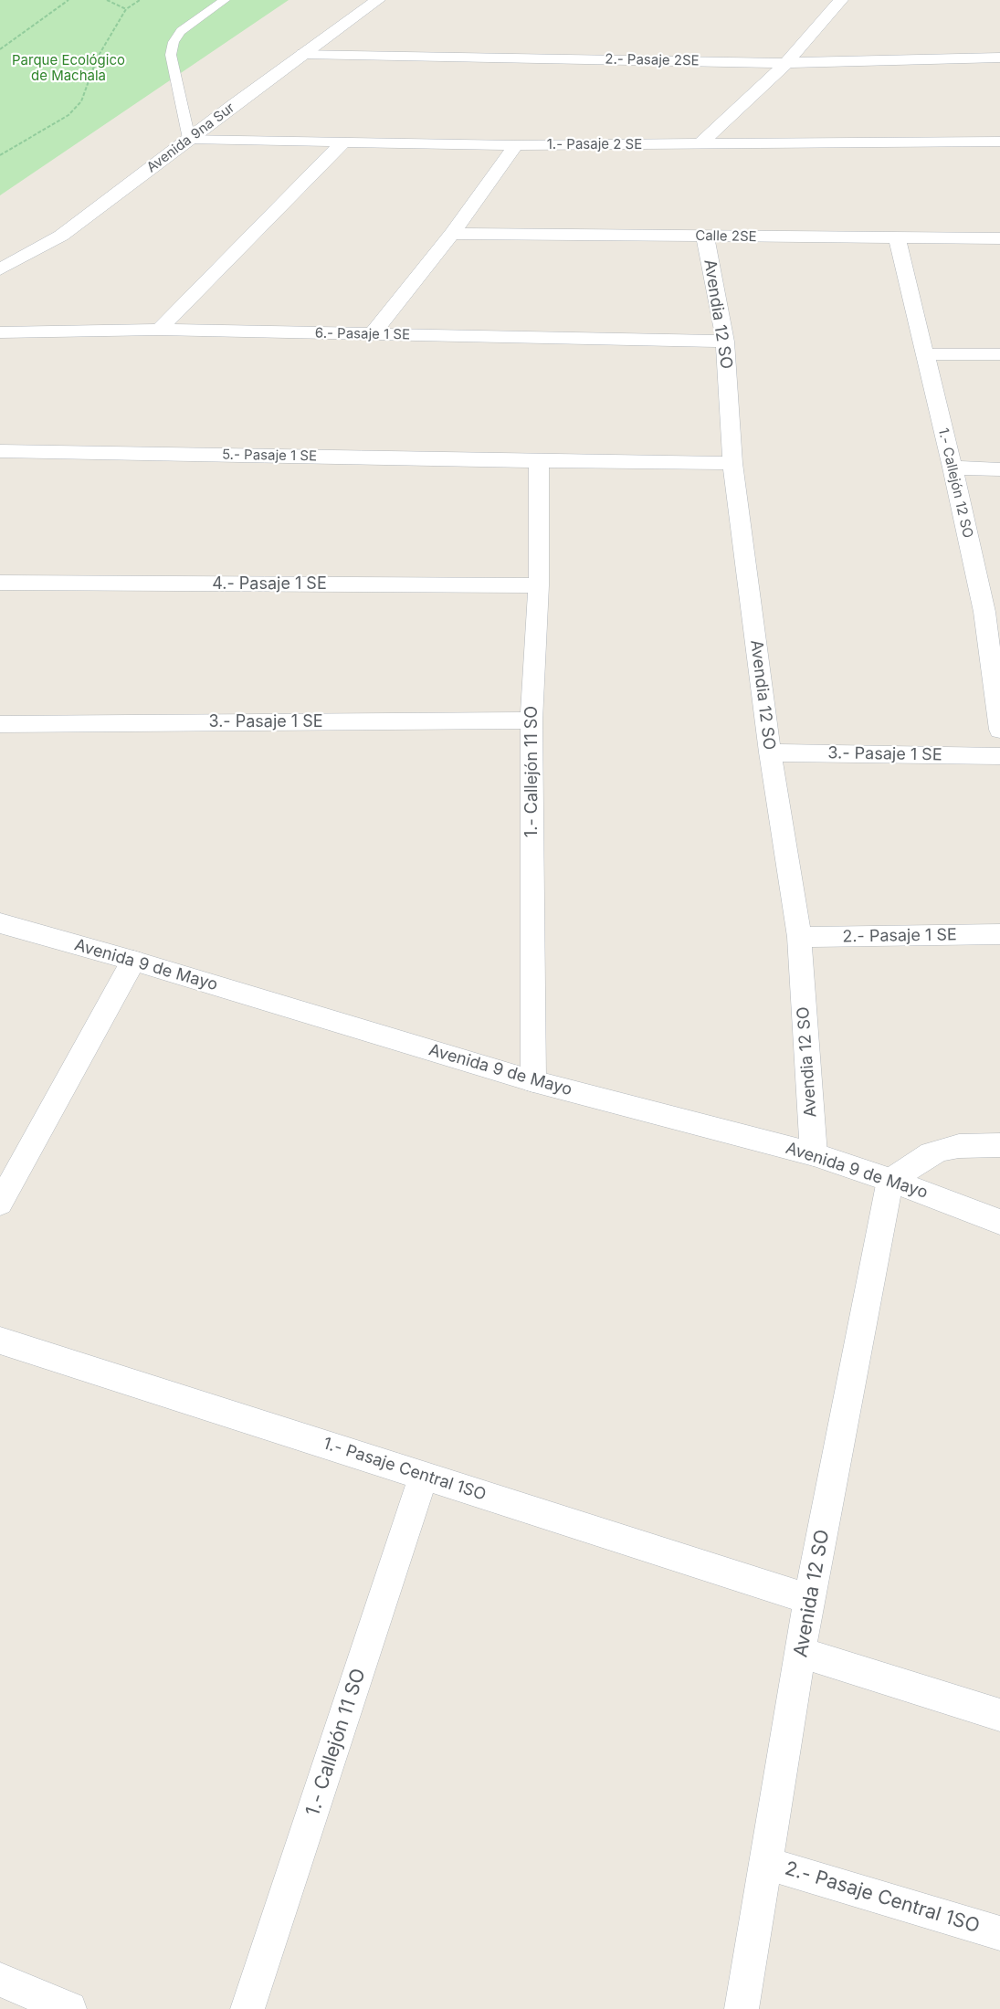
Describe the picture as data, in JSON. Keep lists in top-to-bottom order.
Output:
{
  "streets": {
    "street": [
      "2.- Pasaje 2SE",
      "Avenida 9na Sur",
      "1.- Pasaje 2 SE",
      "Calle 2SE",
      "Avendia 12 SO",
      "6.- Pasaje 1 SE",
      "5.- Pasaje 1 SE",
      "1.- Callejón 12 SO",
      "4.- Pasaje 1 SE",
      "3.- Pasaje 1 SE",
      "1.- Callejón 11 SO",
      "2.- Pasaje 1 SE",
      "Avenida 9 de Mayo",
      "1.- Pasaje Central 1SO",
      "Avenida 12 SO",
      "2.- Pasaje Central 1SO"
    ]
  },
  "crossings": [
    ["2.- Pasaje 2SE", "Avenida 9na Sur"],
    ["Avenida 9na Sur", "1.- Pasaje 2 SE"],
    ["Calle 2SE", "Avendia 12 SO"],
    ["Calle 2SE", "1.- Callejón 12 SO"],
    ["Avendia 12 SO", "6.- Pasaje 1 SE"],
    ["Avendia 12 SO", "5.- Pasaje 1 SE"],
    ["Avendia 12 SO", "3.- Pasaje 1 SE"],
    ["Avendia 12 SO", "2.- Pasaje 1 SE"],
    ["Avendia 12 SO", "Avenida 9 de Mayo"],
    ["5.- Pasaje 1 SE", "1.- Callejón 11 SO"],
    ["4.- Pasaje 1 SE", "1.- Callejón 11 SO"],
    ["3.- Pasaje 1 SE", "1.- Callejón 11 SO"],
    ["1.- Callejón 11 SO", "Avenida 9 de Mayo"],
    ["1.- Callejón 11 SO", "1.- Pasaje Central 1SO"],
    ["Avenida 9 de Mayo", "Avenida 12 SO"],
    ["1.- Pasaje Central 1SO", "Avenida 12 SO"],
    ["Avenida 12 SO", "2.- Pasaje Central 1SO"]
  ],
  "parks": ["Parque Ecológico de Machala"]
}
